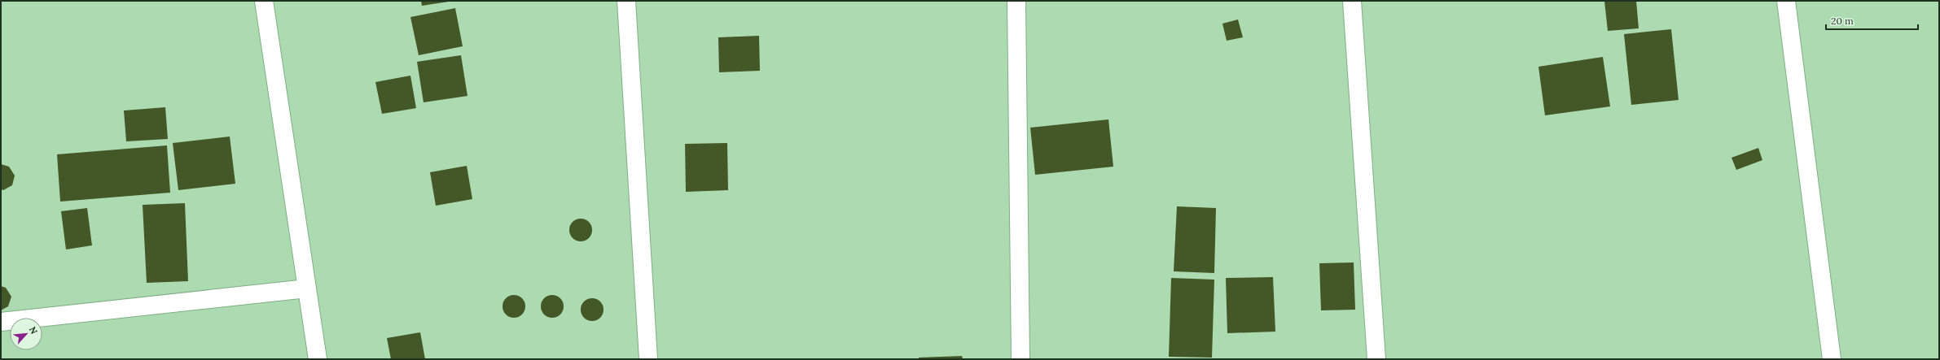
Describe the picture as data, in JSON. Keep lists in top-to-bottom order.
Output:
{
  "scale_bar": "20 m",
  "north": "top right"
}
